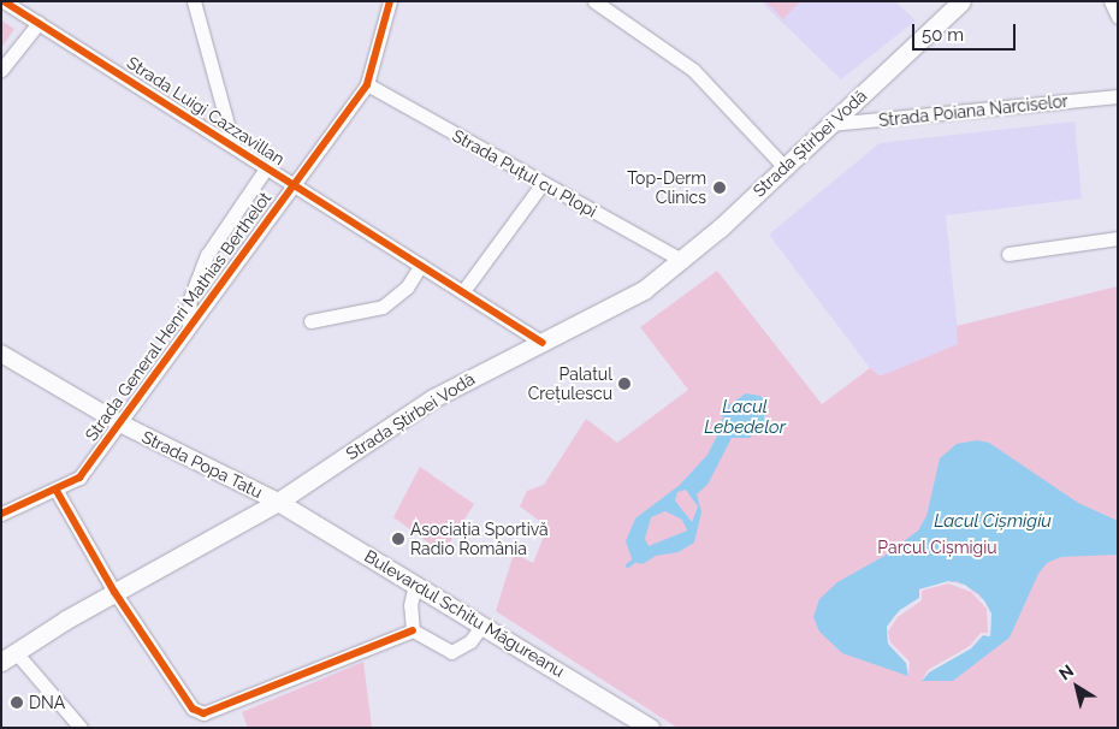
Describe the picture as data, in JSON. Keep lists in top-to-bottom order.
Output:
{
  "streets": {
    "main road": ["Strada Știrbei Vodă", "Bulevardul Schitu Măgureanu"],
    "street": [
      "Strada Luigi Cazzavillan",
      "Strada Poiana Narciselor",
      "Strada Puțul cu Plopi",
      "Strada General Henri Mathias Berthelot",
      "Strada Popa Tatu"
    ]
  },
  "crossings": [
    ["Strada Luigi Cazzavillan", "Strada Știrbei Vodă"],
    ["Strada Luigi Cazzavillan", "Strada General Henri Mathias Berthelot"],
    ["Strada Poiana Narciselor", "Strada Știrbei Vodă"],
    ["Strada Știrbei Vodă", "Strada Puțul cu Plopi"],
    ["Strada Știrbei Vodă", "Strada Popa Tatu"],
    ["Strada Știrbei Vodă", "Bulevardul Schitu Măgureanu"],
    ["Strada Puțul cu Plopi", "Strada General Henri Mathias Berthelot"],
    ["Strada General Henri Mathias Berthelot", "Strada Popa Tatu"],
    ["Strada Popa Tatu", "Bulevardul Schitu Măgureanu"]
  ],
  "water": ["Lacul Lebedelor", "Lacul Cișmigiu"],
  "parks": ["Parcul Cișmigiu"],
  "places": [
    "Top-Derm Clinics",
    "Palatul Crețulescu",
    "Asociația Sportivă Radio România",
    "DNA"
  ],
  "scale_bar": "50 m",
  "north": "top left"
}
